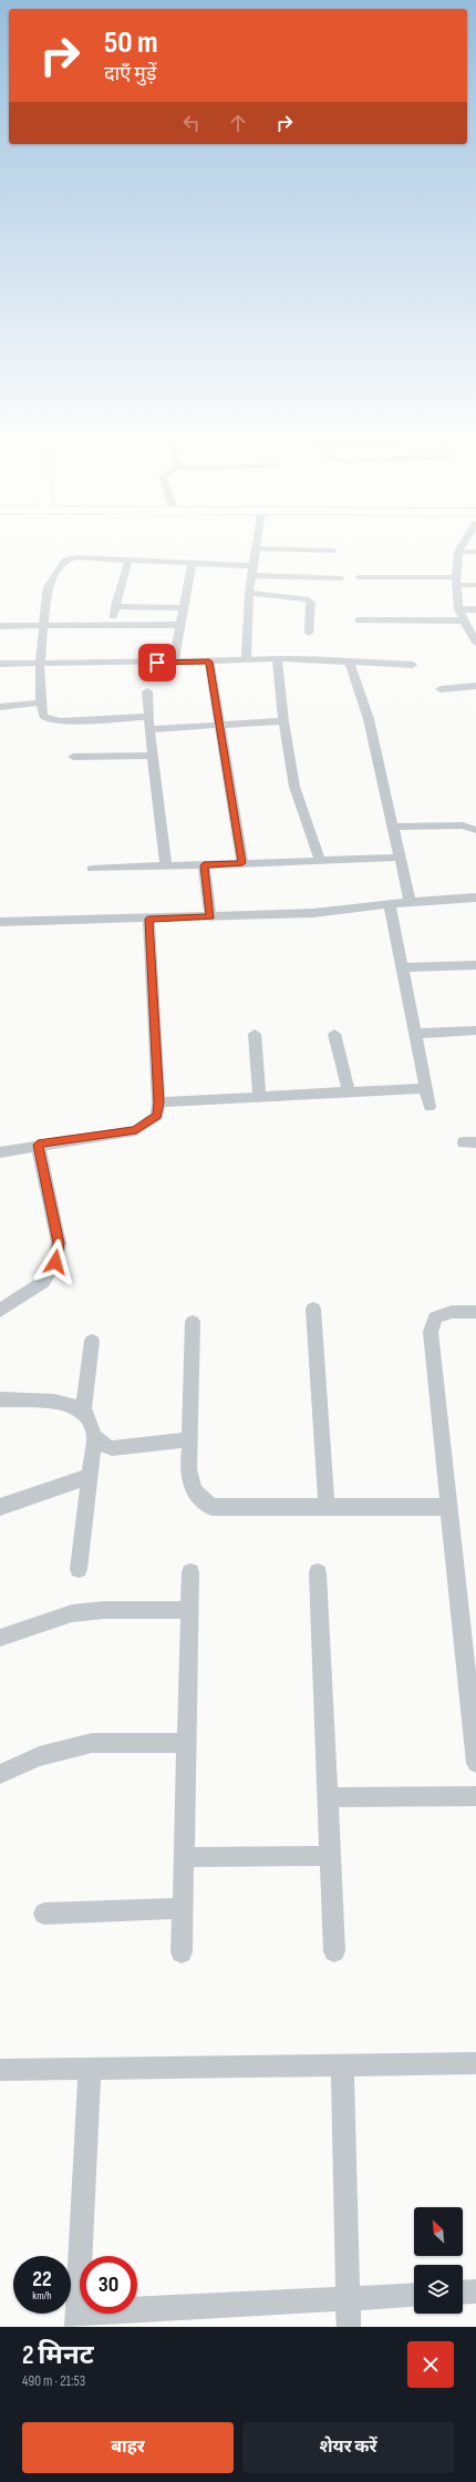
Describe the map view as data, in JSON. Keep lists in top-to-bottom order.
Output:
{
  "north": "top left",
  "page": {
    "turn": ["50 m", "दाएँ मुड़ें"],
    "speed": "22 km/h",
    "limit": "30",
    "heading": ["2 मिनट", "490 m · 21:53"],
    "buttons": ["बाहर", "शेयर करें"]
  }
}
